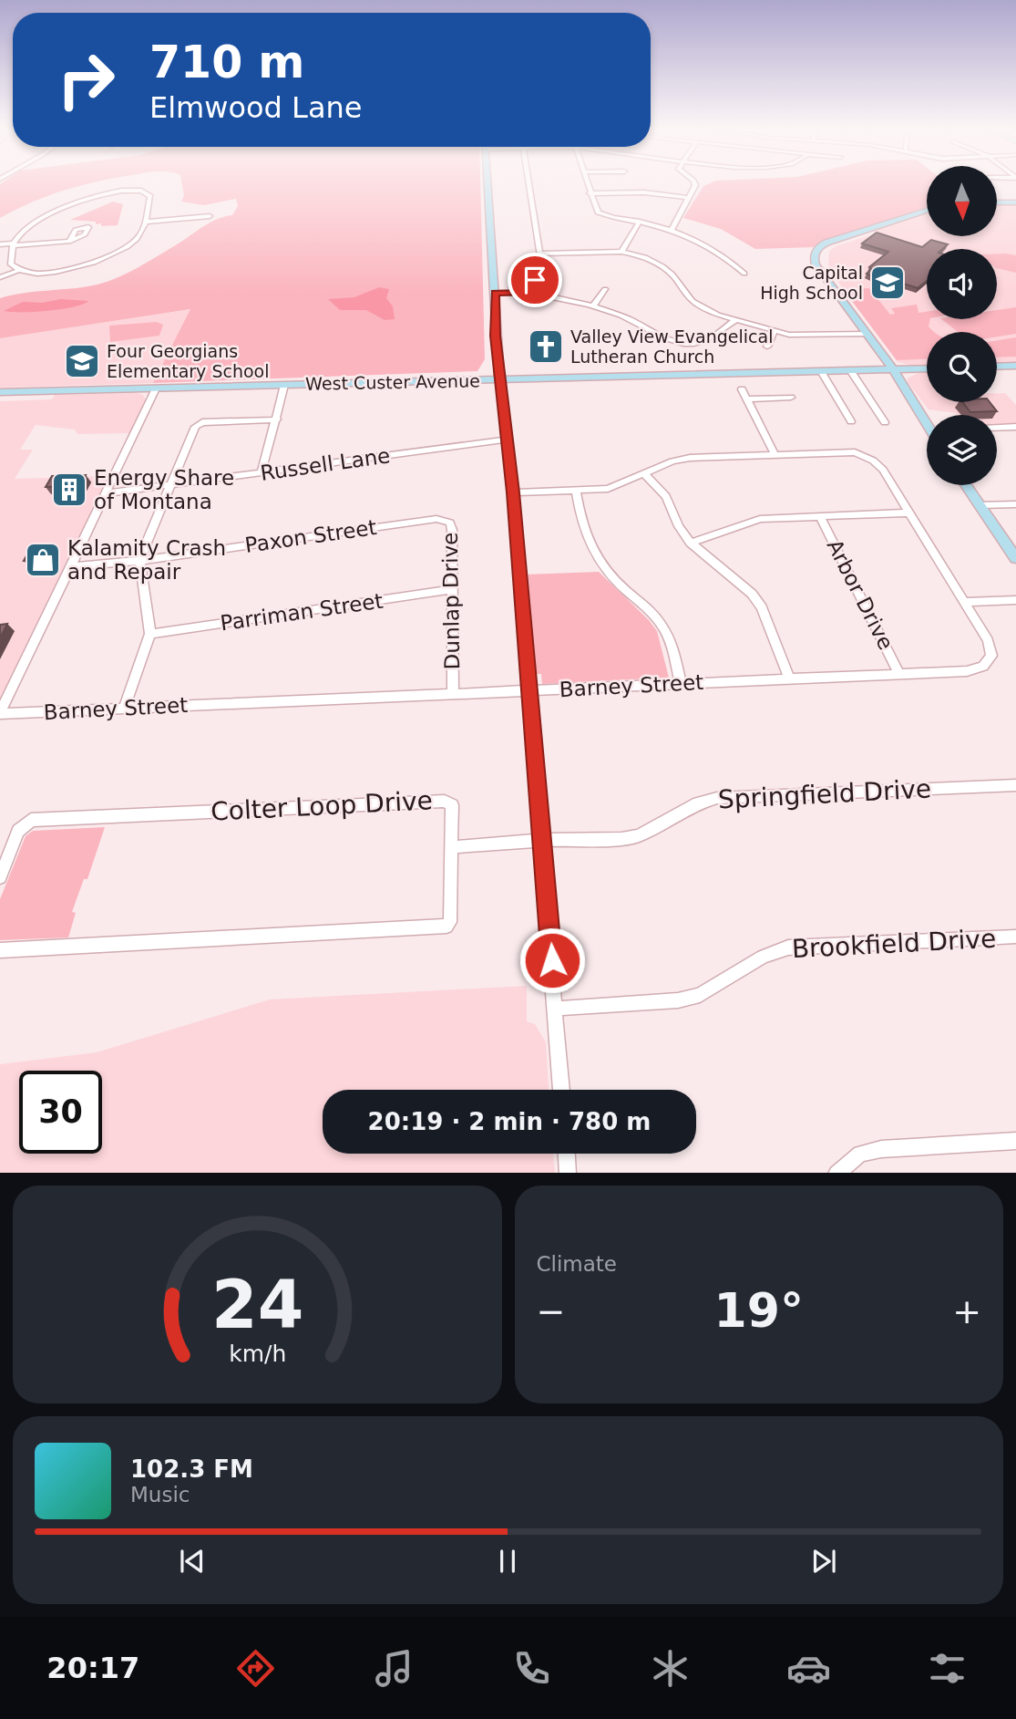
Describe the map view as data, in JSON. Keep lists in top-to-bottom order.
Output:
{
  "streets": {
    "main road": ["West Custer Avenue"],
    "street": [
      "Russell Lane",
      "Paxon Street",
      "Arbor Drive",
      "Dunlap Drive",
      "Parriman Street",
      "Barney Street",
      "Springfield Drive",
      "Colter Loop Drive",
      "Brookfield Drive"
    ]
  },
  "crossings": [
    ["Paxon Street", "Dunlap Drive"],
    ["Arbor Drive", "Barney Street"],
    ["Dunlap Drive", "Parriman Street"],
    ["Dunlap Drive", "Barney Street"],
    ["Springfield Drive", "Colter Loop Drive"]
  ],
  "places": {
    "school or university": ["Capital High School", "Four Georgians Elementary School"],
    "church": ["Valley View Evangelical Lutheran Church"],
    "building": ["Energy Share of Montana"],
    "shop": ["Kalamity Crash and Repair"]
  },
  "north": "bottom",
  "page": {
    "turn": ["710 m", "Elmwood Lane"],
    "limit": "30",
    "trip": "20:19 · 2 min · 780 m",
    "tile": "Climate",
    "heat": ["−", "19°", "+"],
    "song": ["102.3 FM", "Music"],
    "tabs": "20:17",
    "gauge": ["24", "km/h"]
  }
}
